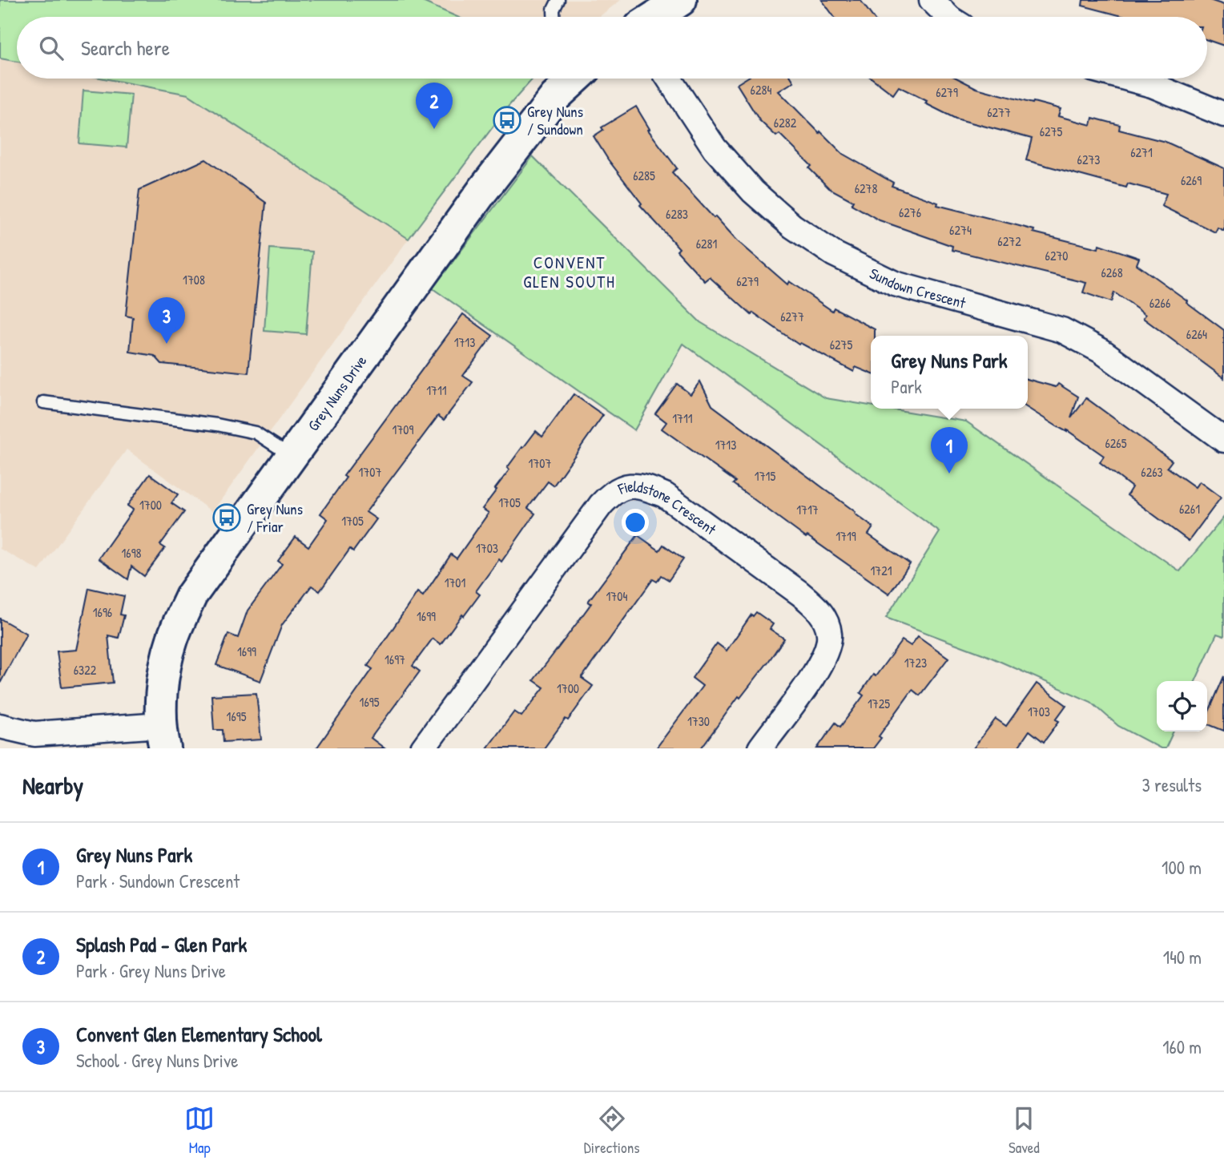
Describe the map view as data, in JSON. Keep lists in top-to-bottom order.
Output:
{
  "streets": {
    "street": ["Sundown Crescent", "Grey Nuns Drive", "Fieldstone Crescent"]
  },
  "districts": ["CONVENT GLEN SOUTH"],
  "places": {
    "bus stop": ["Grey Nuns / Sundown", "Grey Nuns / Friar"]
  },
  "house_numbers": [
    "6284",
    "6279",
    "6277",
    "6282",
    "6275",
    "6271",
    "6273",
    "6285",
    "6269",
    "6278",
    "6276",
    "6283",
    "6274",
    "6272",
    "6281",
    "6270",
    "6268",
    "1708",
    "6279",
    "6266",
    "6277",
    "6264",
    "1713",
    "6275",
    "1711",
    "1711",
    "1709",
    "6265",
    "1713",
    "1707",
    "1707",
    "6263",
    "1715",
    "1705",
    "1700",
    "6261",
    "1717",
    "1705",
    "1719",
    "1703",
    "1698",
    "1721",
    "1701",
    "1704",
    "1696",
    "1699",
    "1699",
    "1697",
    "1723",
    "6322",
    "1700",
    "1695",
    "1725",
    "1703",
    "1695",
    "1730"
  ],
  "page": {
    "search": "Search here",
    "pins": ["2", "3", "1"],
    "popup": ["Grey Nuns Park", "Park"],
    "heading": ["Nearby", "3 results"],
    "list": [
      {
        "mark": "1",
        "name": "Grey Nuns Park",
        "note": "Park · Sundown Crescent",
        "value": "100 m"
      },
      {
        "mark": "2",
        "name": "Splash Pad - Glen Park",
        "note": "Park · Grey Nuns Drive",
        "value": "140 m"
      },
      {
        "mark": "3",
        "name": "Convent Glen Elementary School",
        "note": "School · Grey Nuns Drive",
        "value": "160 m"
      }
    ],
    "nav": ["Map", "Directions", "Saved"]
  }
}
